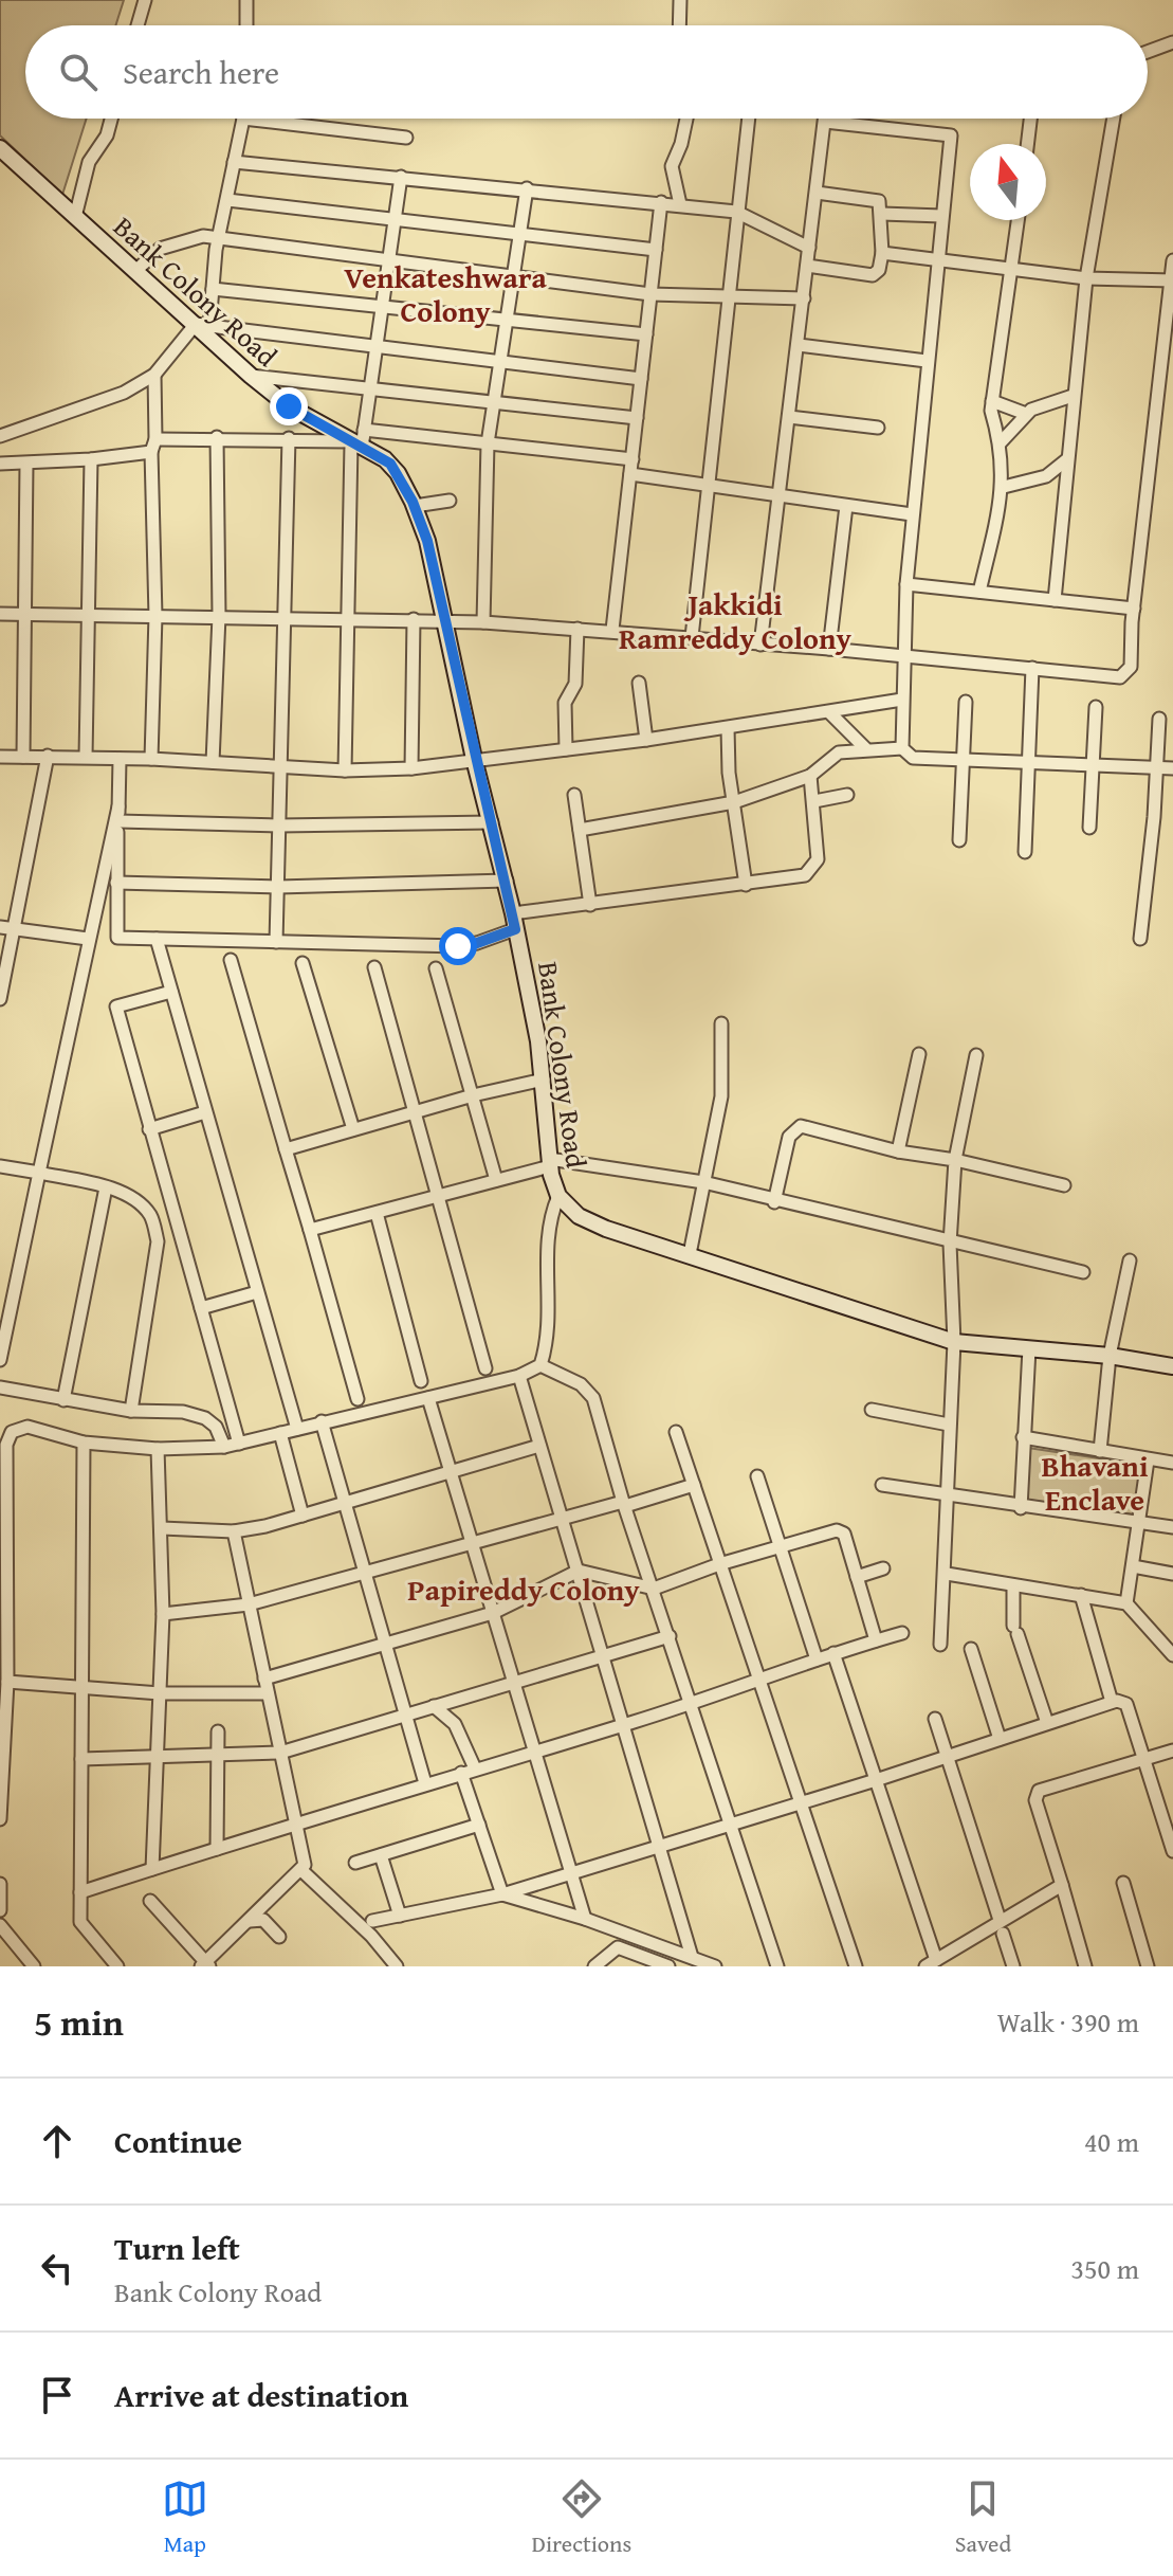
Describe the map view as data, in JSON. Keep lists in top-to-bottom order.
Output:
{
  "streets": {
    "street": ["Bank Colony Road"]
  },
  "districts": [
    "Venkateshwara Colony",
    "Jakkidi Ramreddy Colony",
    "Bhavani Enclave",
    "Papireddy Colony"
  ],
  "north": "top",
  "page": {
    "search": "Search here",
    "heading": ["5 min", "Walk · 390 m"],
    "list": [
      ["Continue", "40 m"],
      ["Turn left", "Bank Colony Road", "350 m"],
      "Arrive at destination"
    ],
    "nav": ["Map", "Directions", "Saved"]
  }
}
